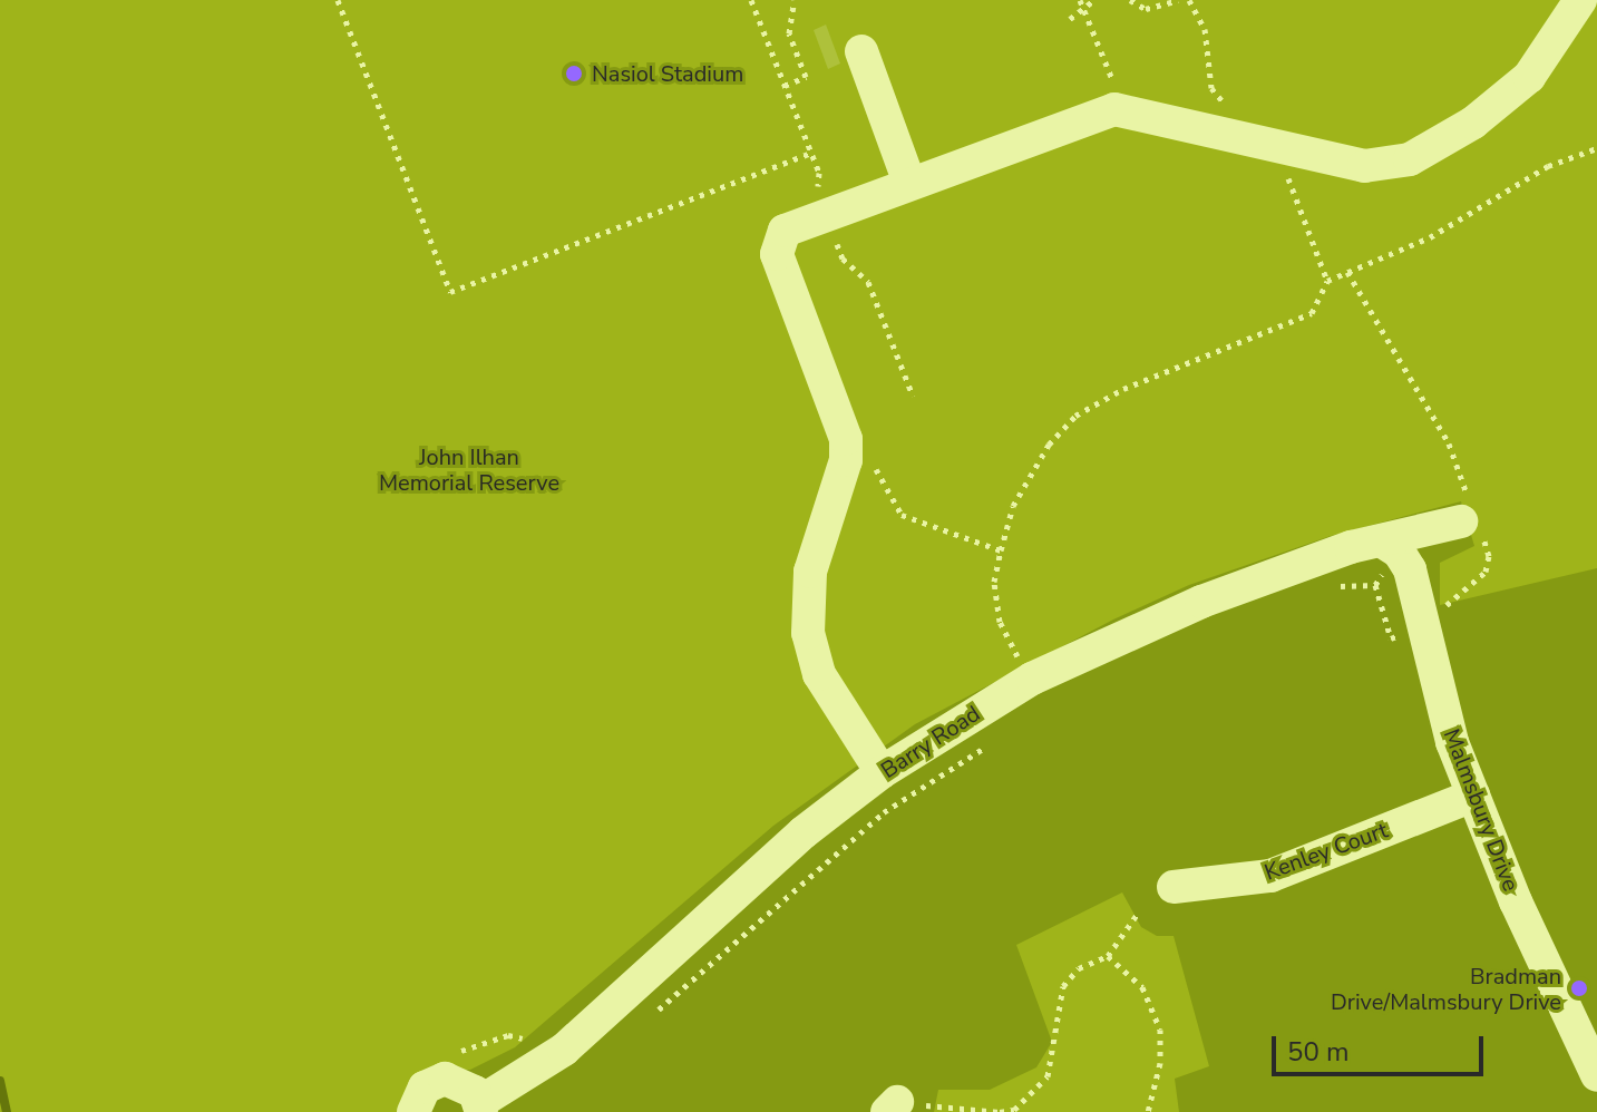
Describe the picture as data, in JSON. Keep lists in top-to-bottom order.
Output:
{
  "streets": {
    "street": ["Barry Road", "Malmsbury Drive", "Kenley Court"]
  },
  "crossings": [
    ["Barry Road", "Malmsbury Drive"],
    ["Malmsbury Drive", "Kenley Court"]
  ],
  "parks": ["John Ilhan Memorial Reserve"],
  "places": ["Nasiol Stadium", "Bradman Drive/Malmsbury Drive"],
  "scale_bar": "50 m"
}
